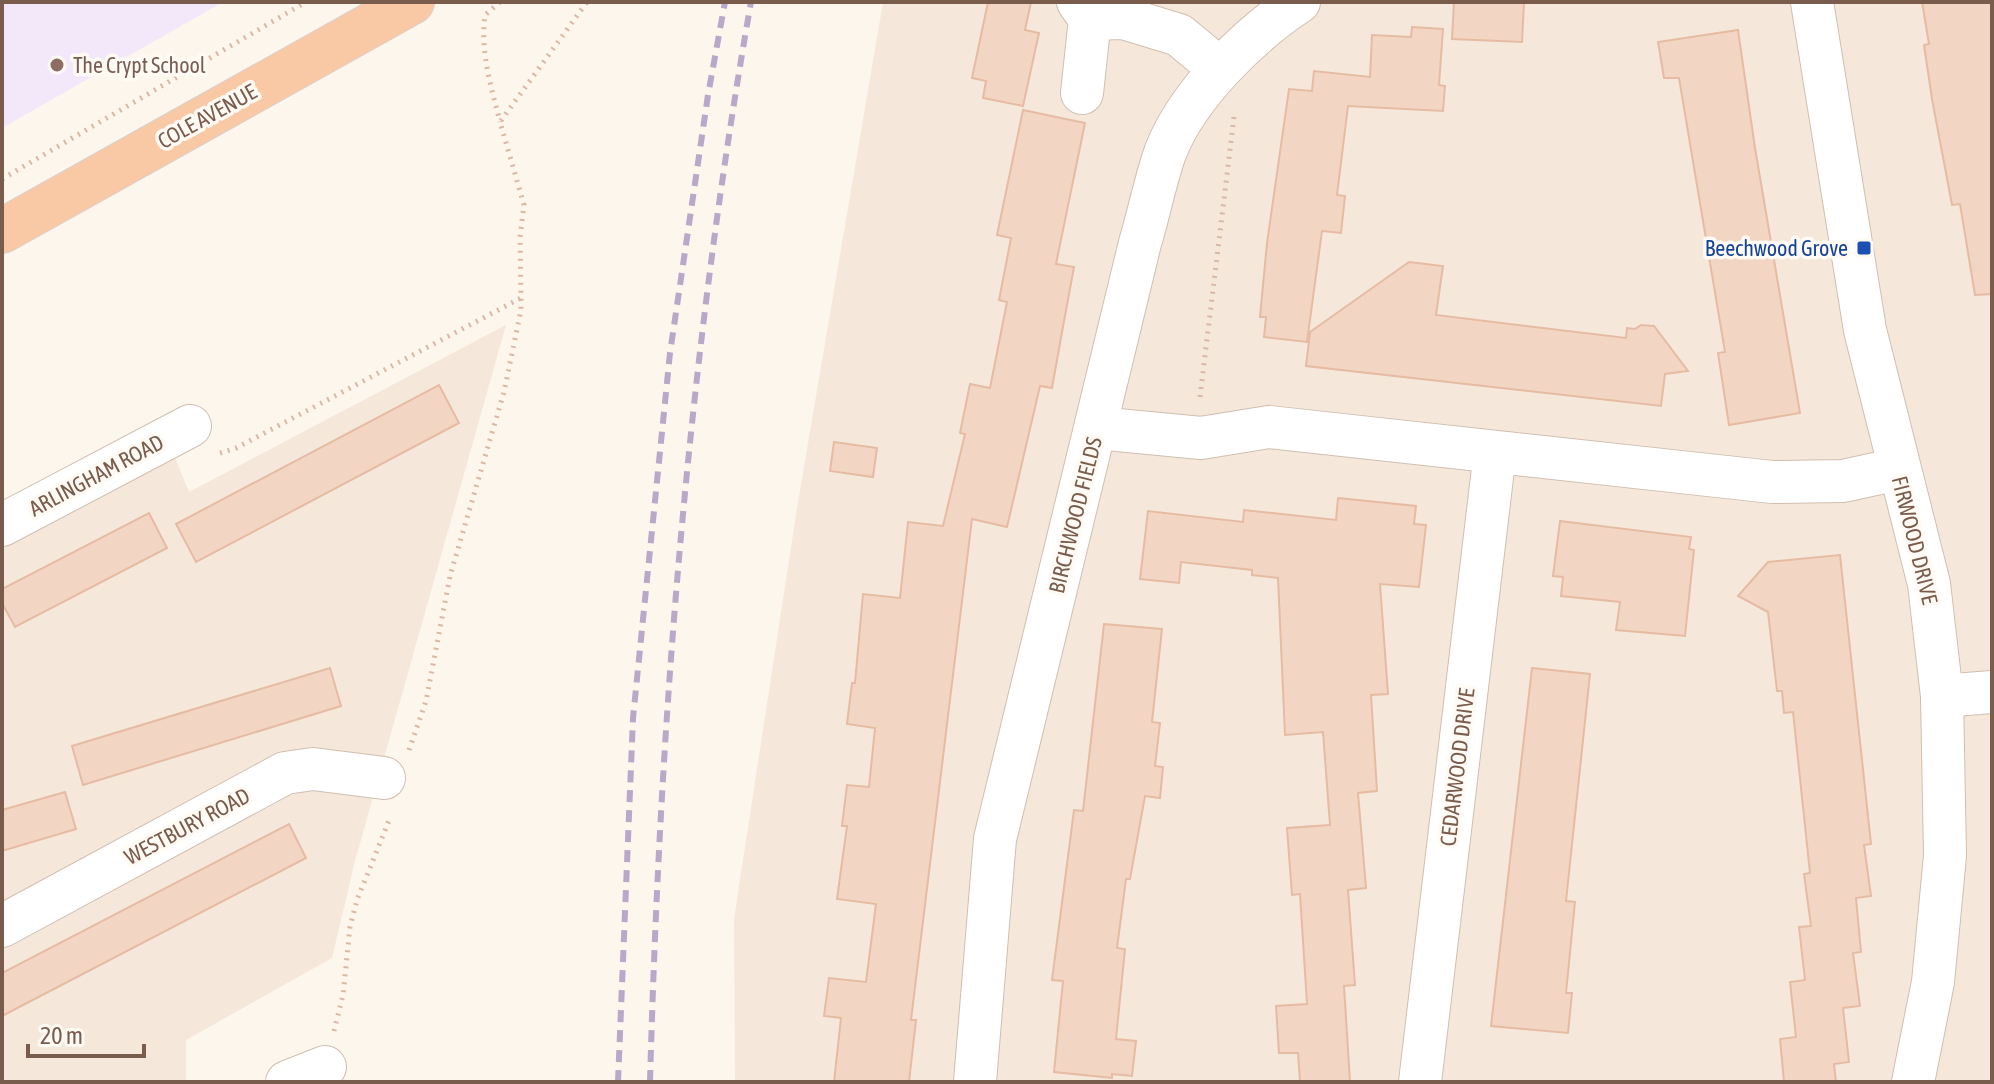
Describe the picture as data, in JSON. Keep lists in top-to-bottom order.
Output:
{
  "streets": {
    "highway": ["COLE AVENUE"],
    "street": [
      "ARLINGHAM ROAD",
      "BIRCHWOOD FIELDS",
      "FIRWOOD DRIVE",
      "CEDARWOOD DRIVE",
      "WESTBURY ROAD"
    ]
  },
  "places": {
    "other": ["The Crypt School"],
    "transit": ["Beechwood Grove"]
  },
  "scale_bar": "20 m"
}
